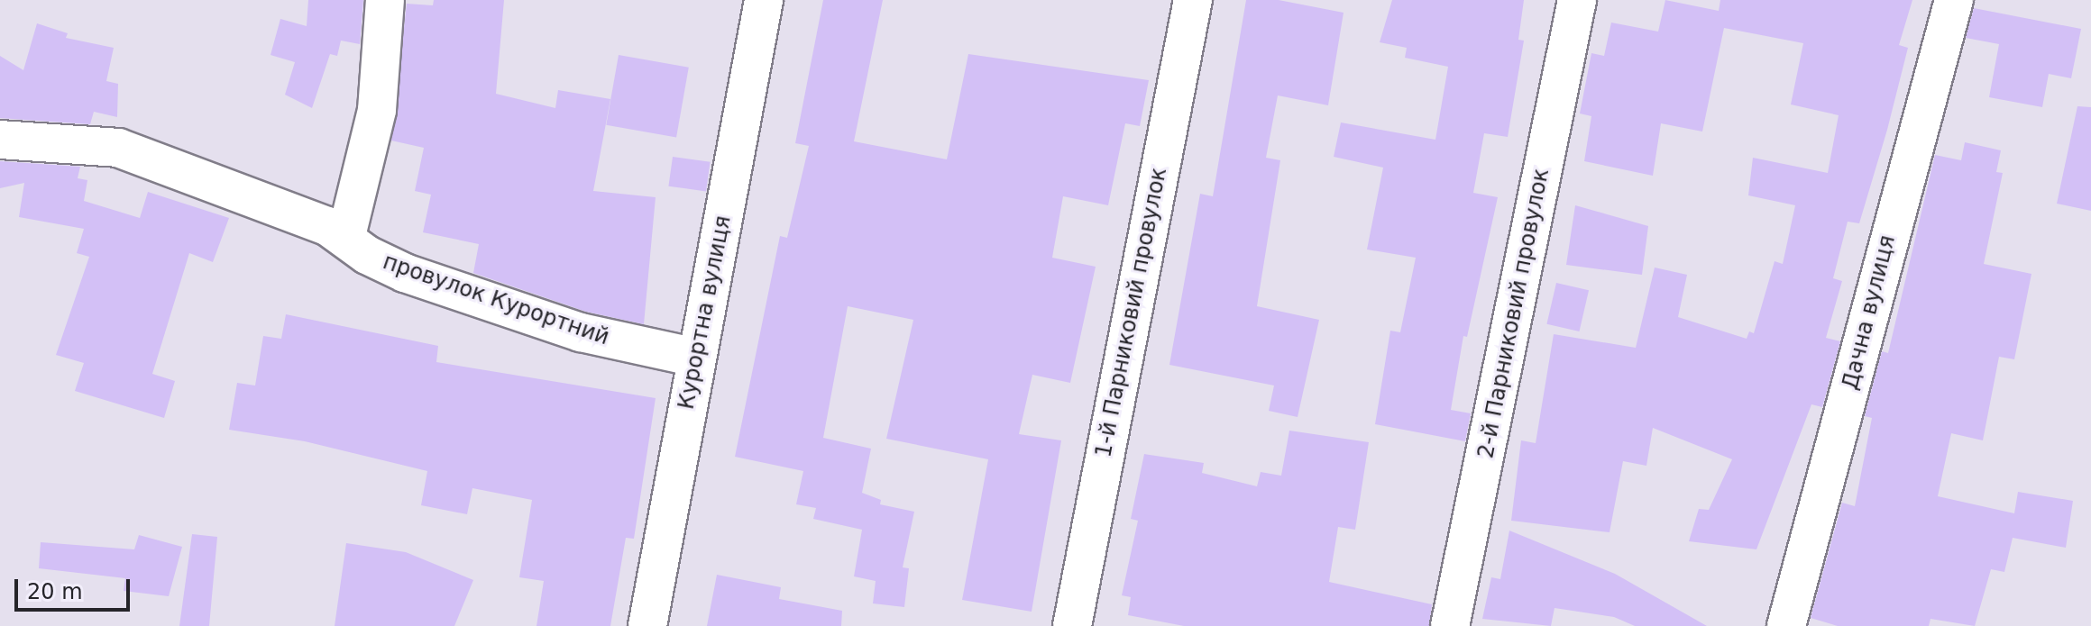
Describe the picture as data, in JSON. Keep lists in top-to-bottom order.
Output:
{
  "streets": {
    "street": [
      "провулок Курортний",
      "Курортна вулиця",
      "1-й Парниковий провулок",
      "Дачна вулиця",
      "2-й Парниковий провулок"
    ]
  },
  "crossings": [
    ["провулок Курортний", "Курортна вулиця"]
  ],
  "scale_bar": "20 m"
}
